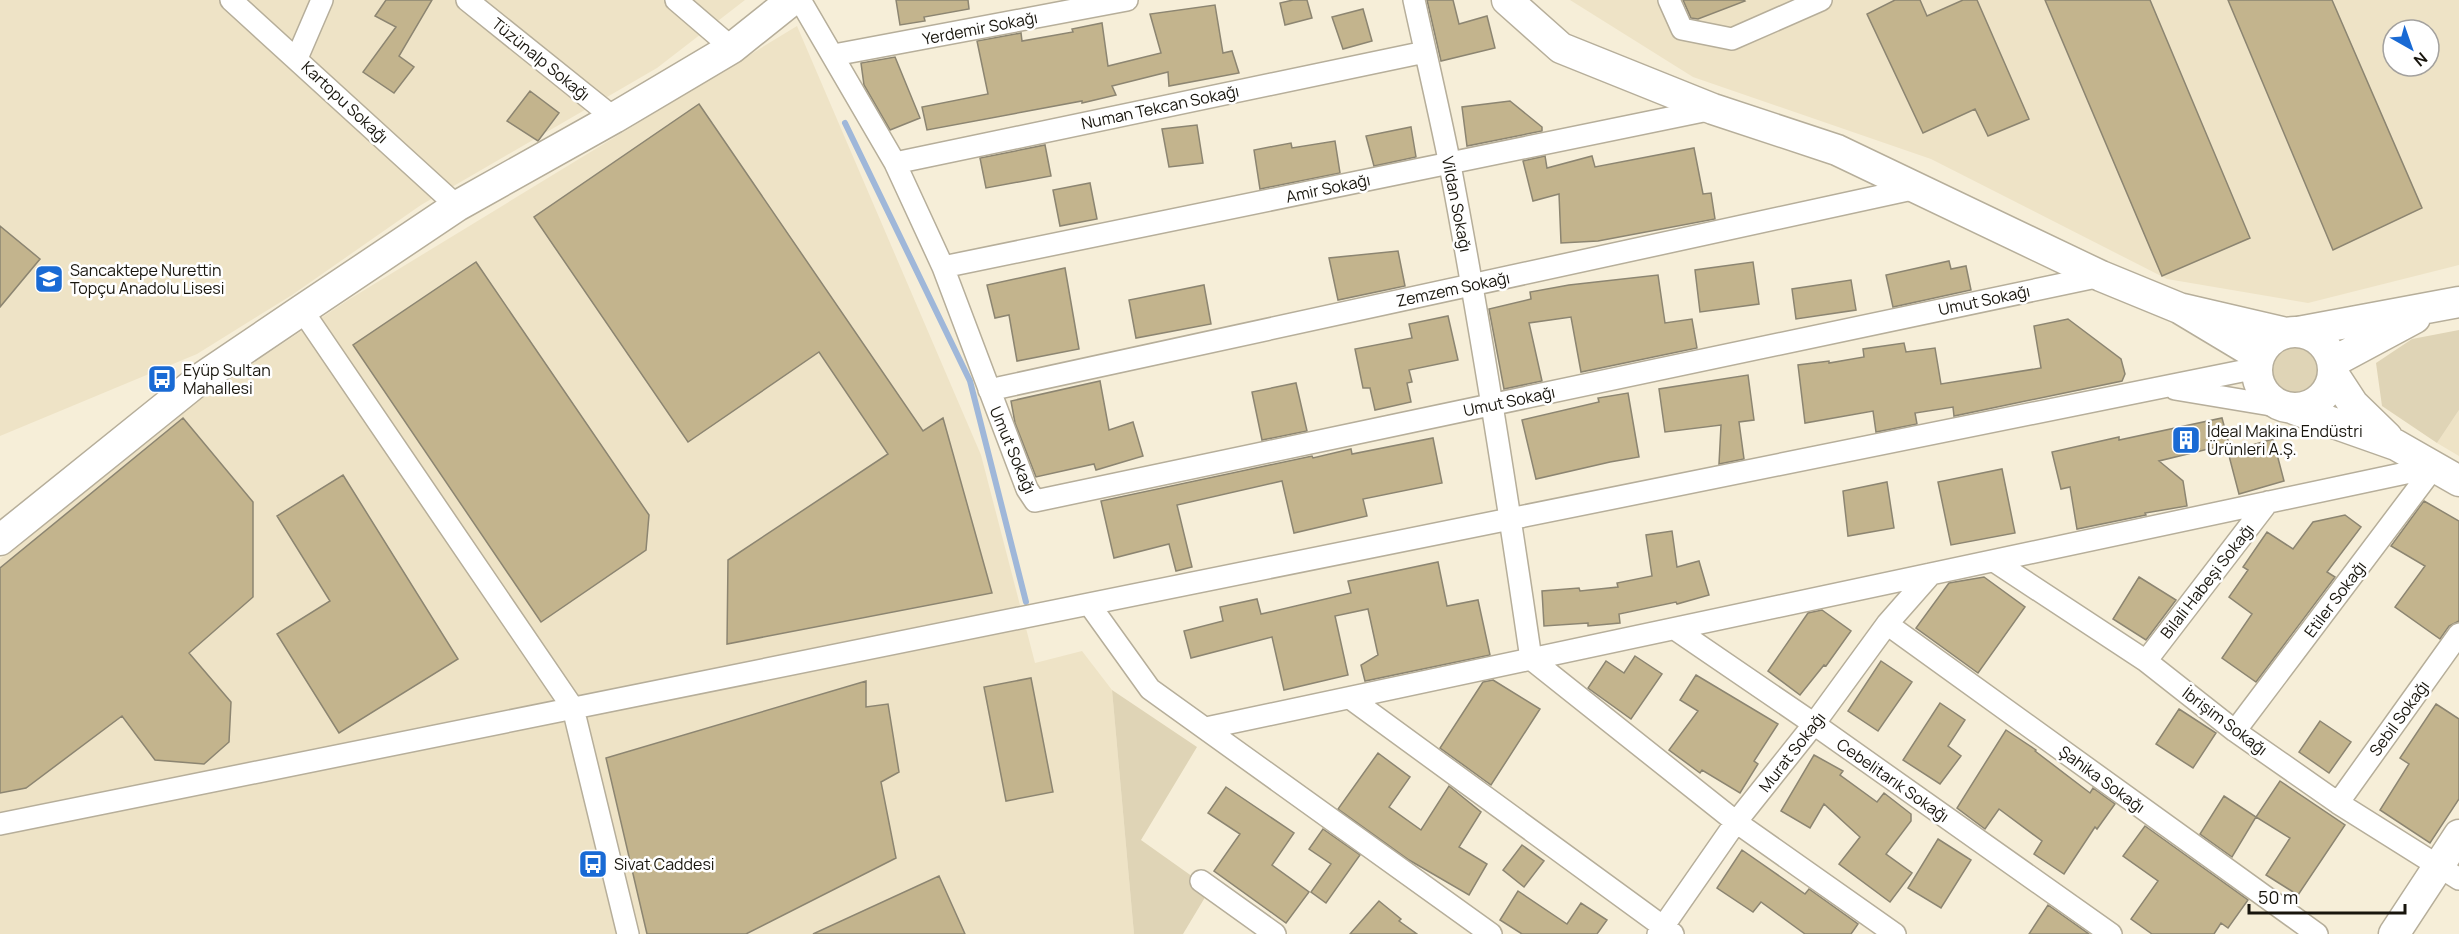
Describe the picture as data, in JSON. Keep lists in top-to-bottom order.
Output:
{
  "streets": {
    "street": [
      "Yerdemir Sokağı",
      "Tüzünalp Sokağı",
      "Kartopu Sokağı",
      "Numan Tekcan Sokağı",
      "Amir Sokağı",
      "Vildan Sokağı",
      "Zemzem Sokağı",
      "Umut Sokağı",
      "Bilali Habeşi Sokağı",
      "Etiler Sokağı",
      "Sebil Sokağı",
      "İbrişim Sokağı",
      "Murat Sokağı",
      "Şahika Sokağı",
      "Cebelitarık Sokağı"
    ]
  },
  "crossings": [
    ["Numan Tekcan Sokağı", "Vildan Sokağı"],
    ["Amir Sokağı", "Vildan Sokağı"],
    ["Vildan Sokağı", "Zemzem Sokağı"],
    ["Vildan Sokağı", "Umut Sokağı"],
    ["Zemzem Sokağı", "Umut Sokağı"],
    ["Bilali Habeşi Sokağı", "İbrişim Sokağı"],
    ["Etiler Sokağı", "İbrişim Sokağı"],
    ["Sebil Sokağı", "İbrişim Sokağı"],
    ["Murat Sokağı", "Şahika Sokağı"],
    ["Murat Sokağı", "Cebelitarık Sokağı"]
  ],
  "places": {
    "school or university": ["Sancaktepe Nurettin Topçu Anadolu Lisesi"],
    "bus stop": ["Eyüp Sultan Mahallesi", "Sivat Caddesi"],
    "building": ["İdeal Makina Endüstri Ürünleri A.Ş."]
  },
  "scale_bar": "50 m",
  "north": "bottom right"
}
